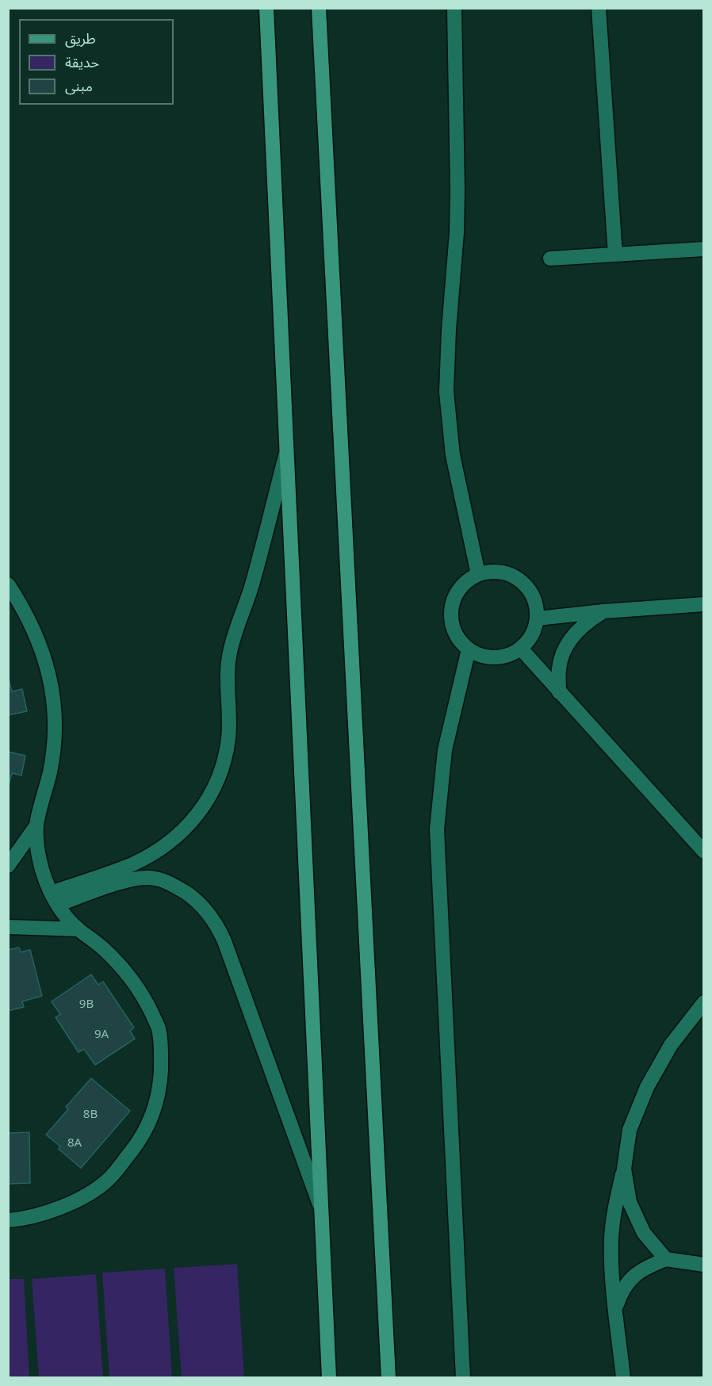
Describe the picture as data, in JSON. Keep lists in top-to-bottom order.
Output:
{
  "house_numbers": [
    "9B",
    "9A",
    "8B",
    "8A"
  ],
  "legend": ["طريق", "حديقة", "مبنى"]
}
